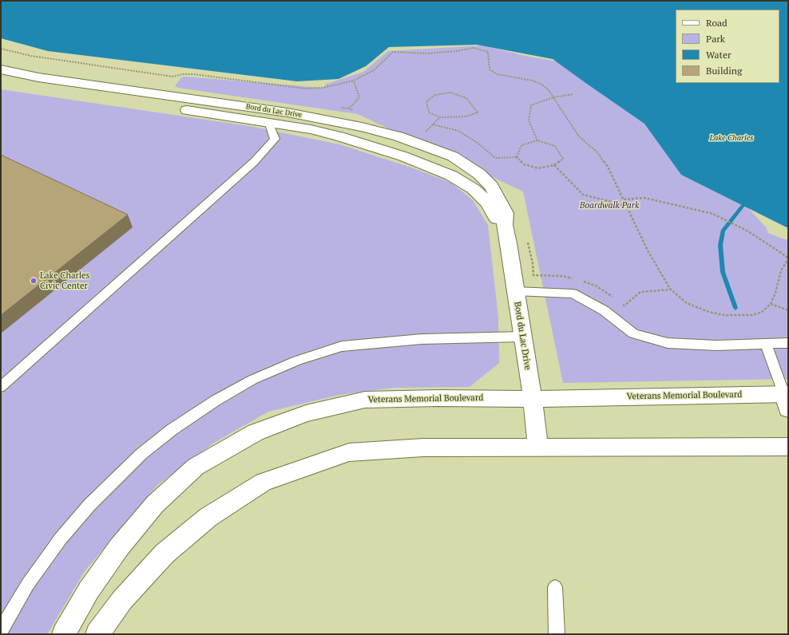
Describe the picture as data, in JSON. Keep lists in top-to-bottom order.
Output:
{
  "streets": {
    "street": ["Bord du Lac Drive", "Veterans Memorial Boulevard"]
  },
  "crossings": [
    ["Bord du Lac Drive", "Veterans Memorial Boulevard"]
  ],
  "water": ["Lake Charles"],
  "parks": ["Boardwalk Park"],
  "places": ["Lake Charles Civic Center"],
  "legend": [
    "Road",
    "Park",
    "Water",
    "Building"
  ]
}
